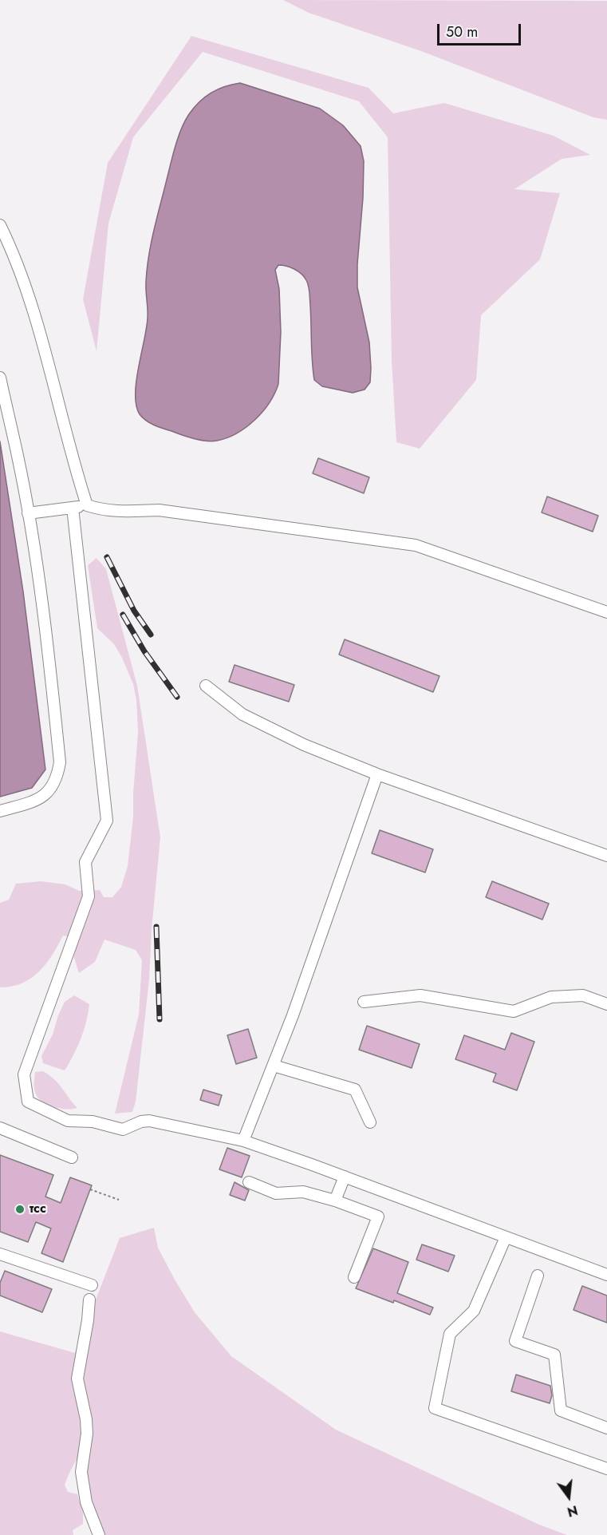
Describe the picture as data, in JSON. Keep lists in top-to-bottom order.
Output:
{
  "places": ["тсс"],
  "scale_bar": "50 m",
  "north": "bottom"
}
